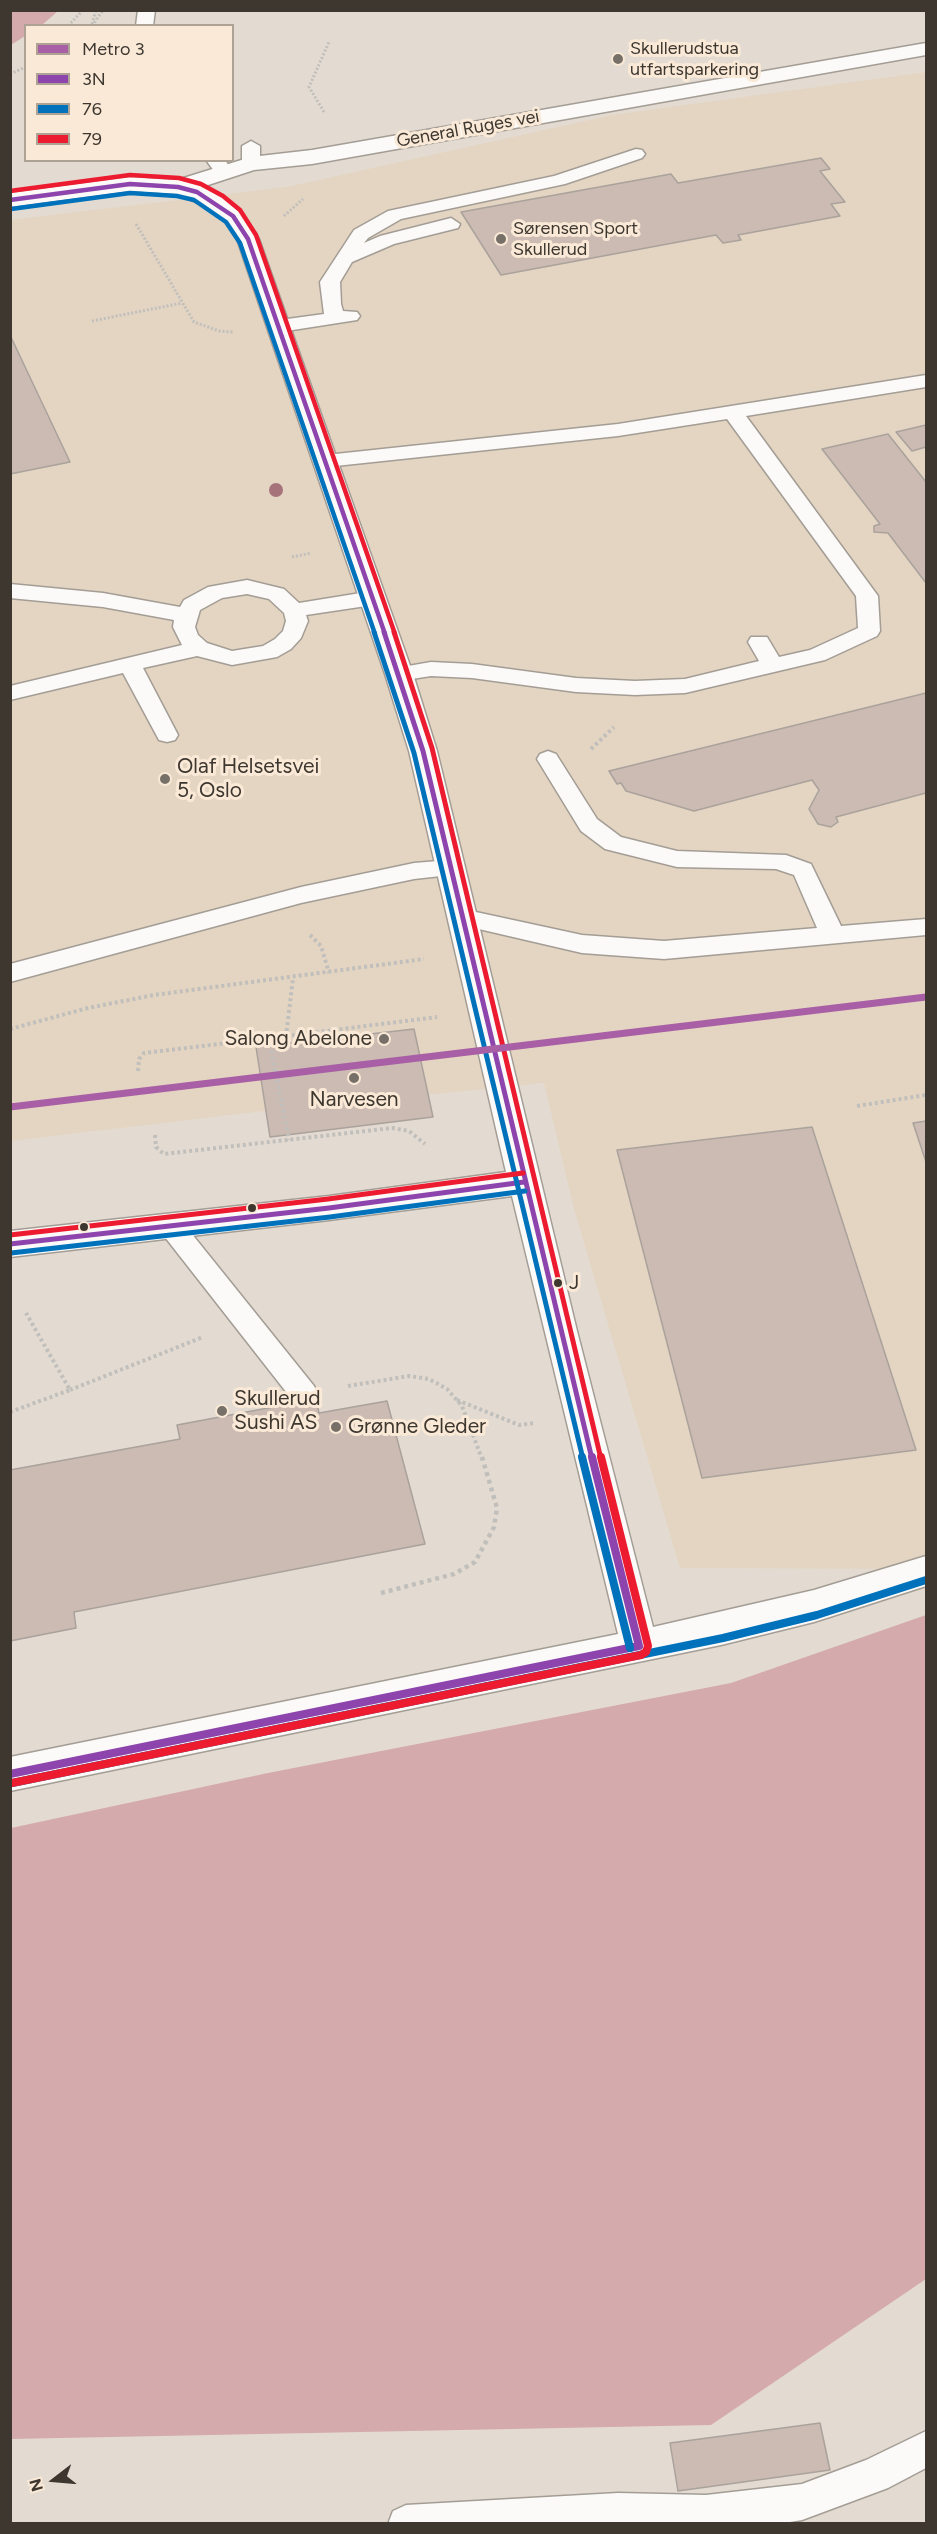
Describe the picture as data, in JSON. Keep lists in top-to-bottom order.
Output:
{
  "streets": {
    "street": ["General Ruges vei"]
  },
  "places": [
    "Skullerudstua utfartsparkering",
    "Sørensen Sport Skullerud",
    "Olaf Helsetsvei 5, Oslo",
    "Salong Abelone",
    "Narvesen",
    "J",
    "Skullerud Sushi AS",
    "Grønne Gleder"
  ],
  "lines": [
    "transit line 79",
    "transit line 3N",
    "transit line 76",
    "metro line 3"
  ],
  "legend": [
    "Metro 3",
    "3N",
    "76",
    "79"
  ],
  "north": "left"
}
